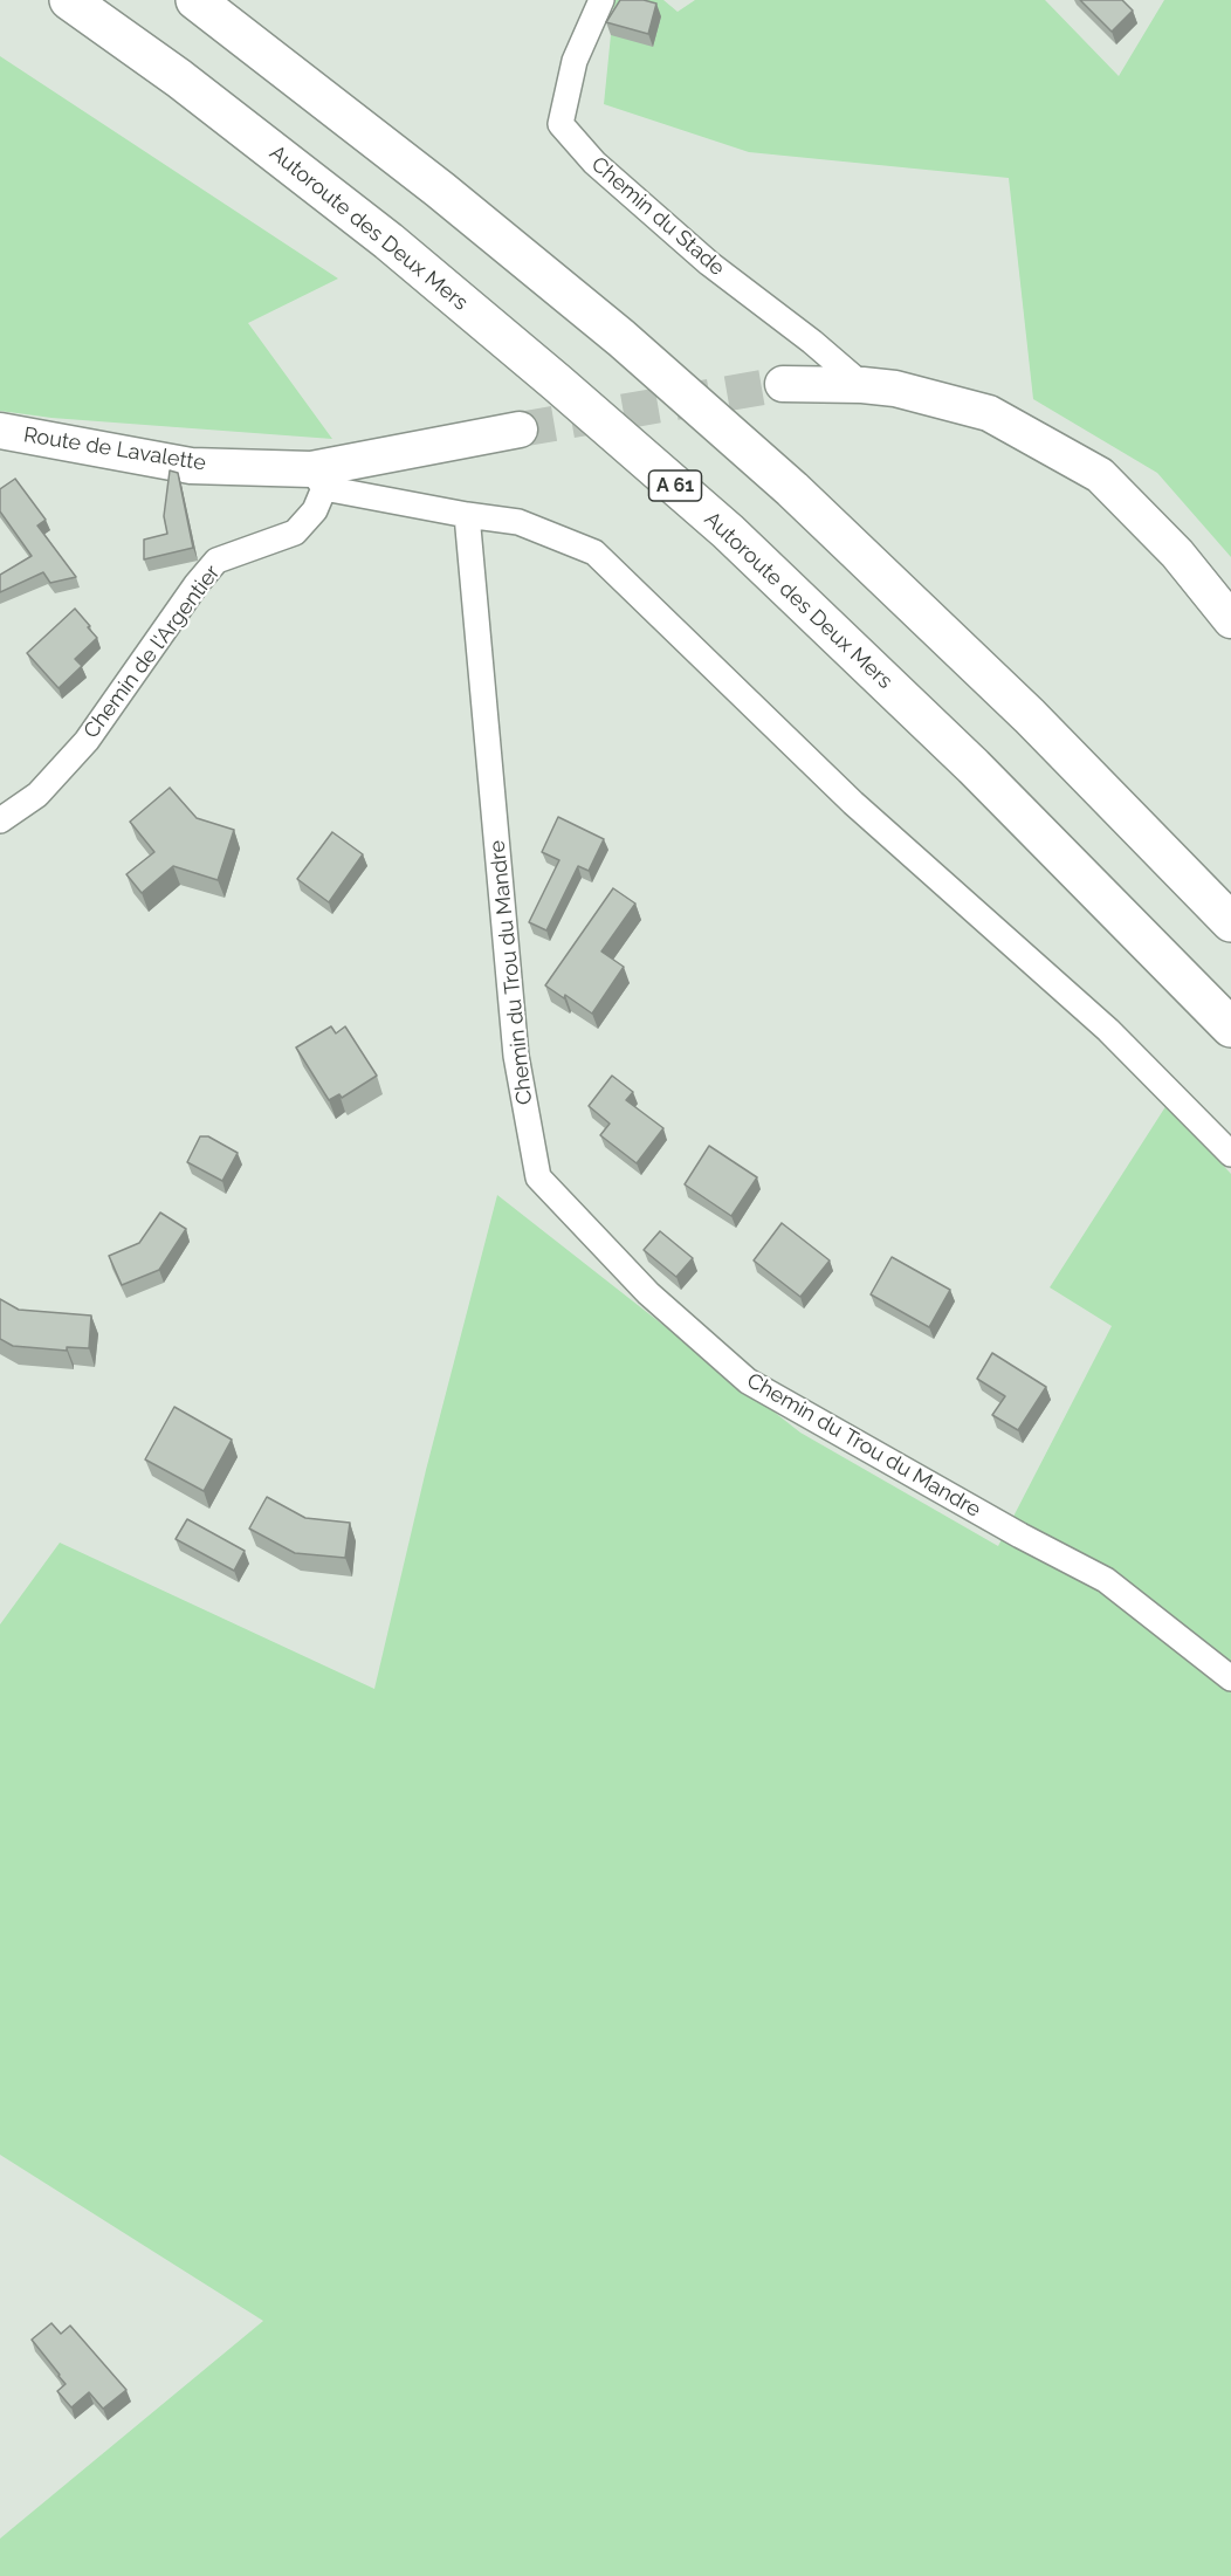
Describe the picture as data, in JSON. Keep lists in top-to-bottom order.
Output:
{
  "streets": {
    "highway": ["Autoroute des Deux Mers", "A 61"],
    "main road": ["Route de Lavalette"],
    "street": ["Chemin du Stade", "Chemin de l'Argentier", "Chemin du Trou du Mandre"]
  },
  "crossings": [
    ["Route de Lavalette", "Chemin de l'Argentier"]
  ]
}
